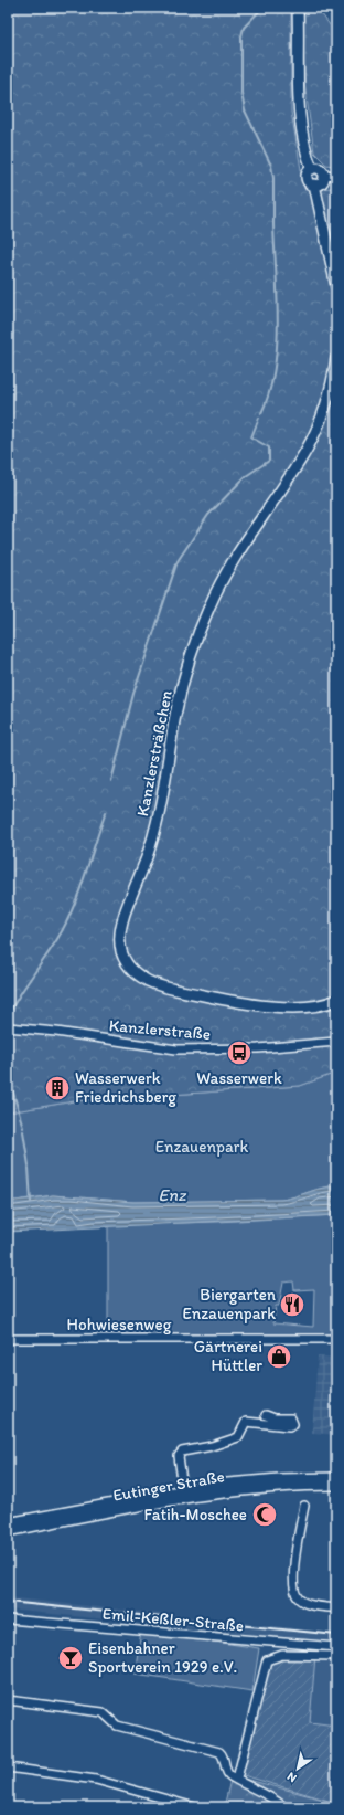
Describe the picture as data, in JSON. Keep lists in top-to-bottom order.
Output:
{
  "streets": {
    "main road": ["Kanzlersträßchen", "Eutinger Straße"],
    "street": ["Kanzlerstraße", "Hohwiesenweg", "Emil-Keßler-Straße"]
  },
  "water": ["Enz"],
  "parks": ["Enzauenpark"],
  "places": {
    "bus stop": ["Wasserwerk"],
    "building": ["Wasserwerk Friedrichsberg"],
    "restaurant": ["Biergarten Enzauenpark"],
    "shop": ["Gärtnerei Hüttler"],
    "mosque": ["Fatih-Moschee"],
    "bar": ["Eisenbahner Sportverein 1929 e.V."]
  },
  "north": "bottom left"
}
